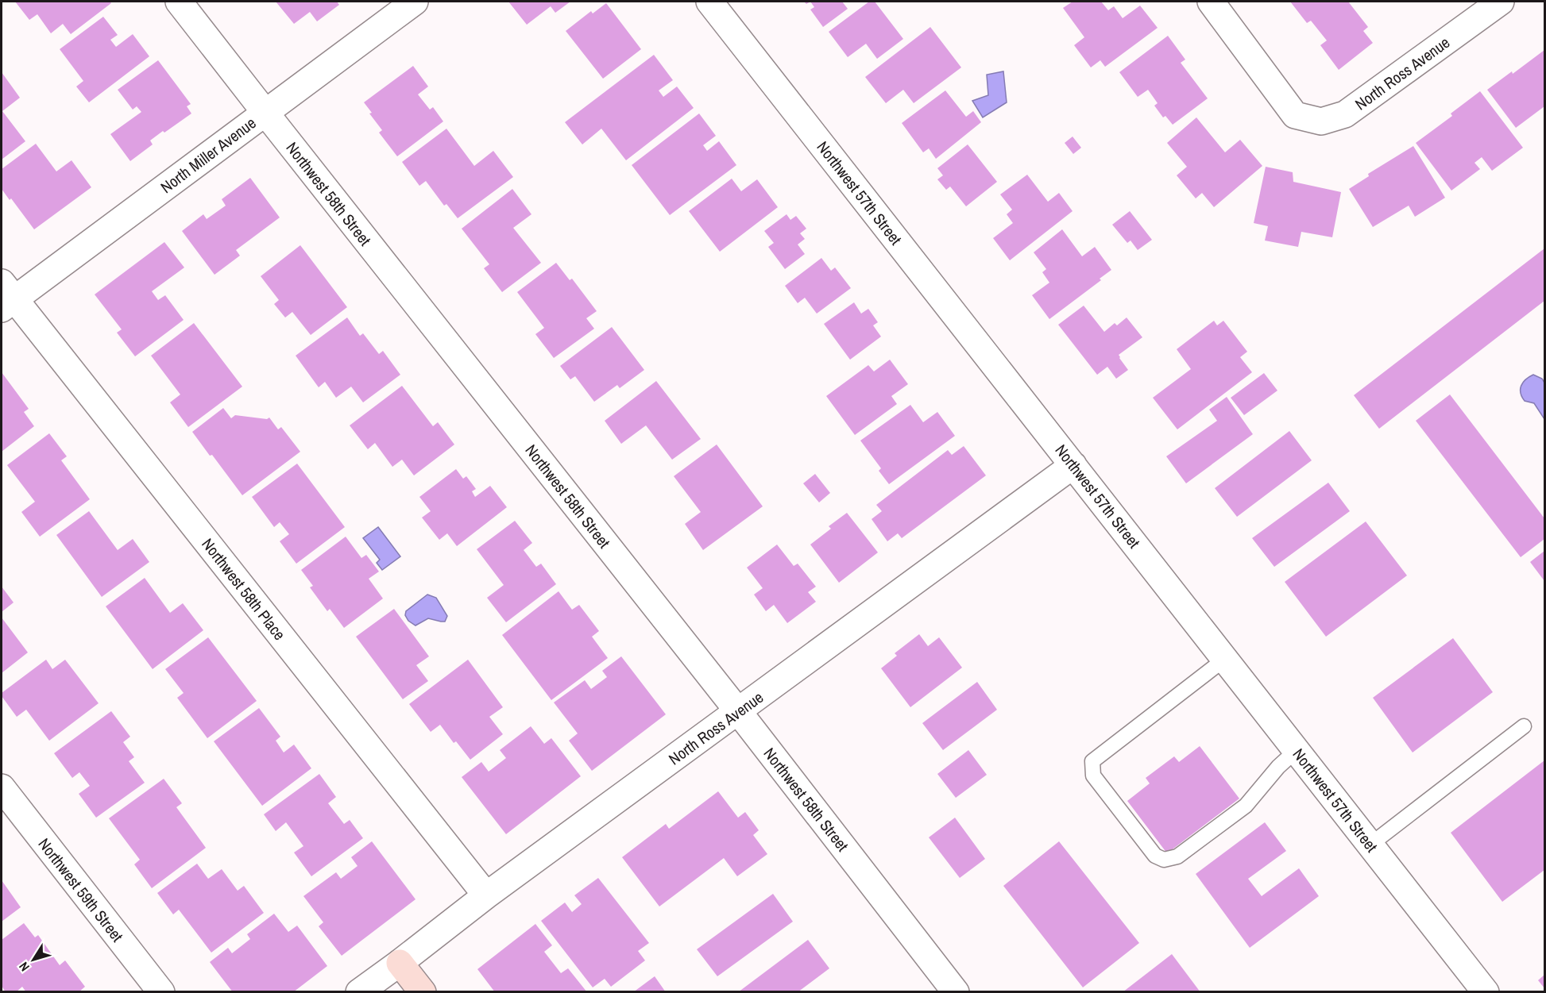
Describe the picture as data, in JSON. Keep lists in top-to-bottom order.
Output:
{
  "streets": {
    "street": [
      "North Ross Avenue",
      "North Miller Avenue",
      "Northwest 57th Street",
      "Northwest 58th Street",
      "Northwest 58th Place",
      "Northwest 59th Street"
    ]
  },
  "crossings": [
    ["North Ross Avenue", "Northwest 57th Street"],
    ["North Ross Avenue", "Northwest 58th Street"],
    ["North Ross Avenue", "Northwest 58th Place"],
    ["North Miller Avenue", "Northwest 58th Street"],
    ["North Miller Avenue", "Northwest 58th Place"]
  ],
  "north": "bottom left"
}
